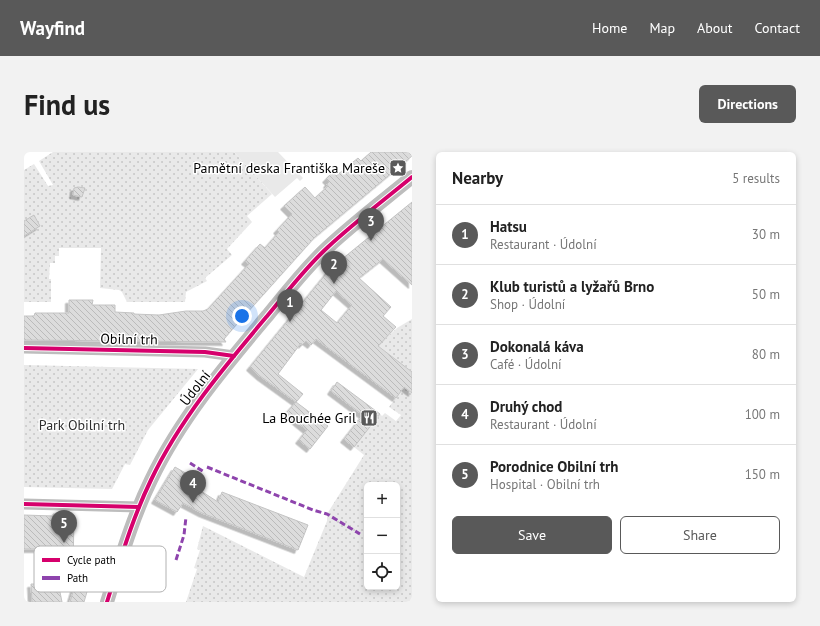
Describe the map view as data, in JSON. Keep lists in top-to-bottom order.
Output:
{
  "streets": {
    "street": ["Obilní trh", "Údolní"]
  },
  "crossings": [
    ["Obilní trh", "Údolní"]
  ],
  "parks": ["Park Obilní trh"],
  "places": {
    "place": ["Pamětní deska Františka Mareše"],
    "restaurant": ["La Bouchée Gril"]
  },
  "legend": ["Cycle path", "Path"],
  "page": {
    "header": "Wayfind",
    "nav": [
      "Home",
      "Map",
      "About",
      "Contact"
    ],
    "buttons": [
      "Directions",
      ["Save", "Share"]
    ],
    "title": "Find us",
    "heading": ["Nearby", "5 results"],
    "list": [
      {
        "mark": "1",
        "name": "Hatsu",
        "note": "Restaurant · Údolní",
        "value": "30 m"
      },
      {
        "mark": "2",
        "name": "Klub turistů a lyžařů Brno",
        "note": "Shop · Údolní",
        "value": "50 m"
      },
      {
        "mark": "3",
        "name": "Dokonalá káva",
        "note": "Café · Údolní",
        "value": "80 m"
      },
      {
        "mark": "4",
        "name": "Druhý chod",
        "note": "Restaurant · Údolní",
        "value": "100 m"
      },
      {
        "mark": "5",
        "name": "Porodnice Obilní trh",
        "note": "Hospital · Obilní trh",
        "value": "150 m"
      }
    ],
    "pins": [
      "3",
      "2",
      "1",
      "4",
      "5"
    ],
    "map_buttons": ["+", "−"]
  }
}
